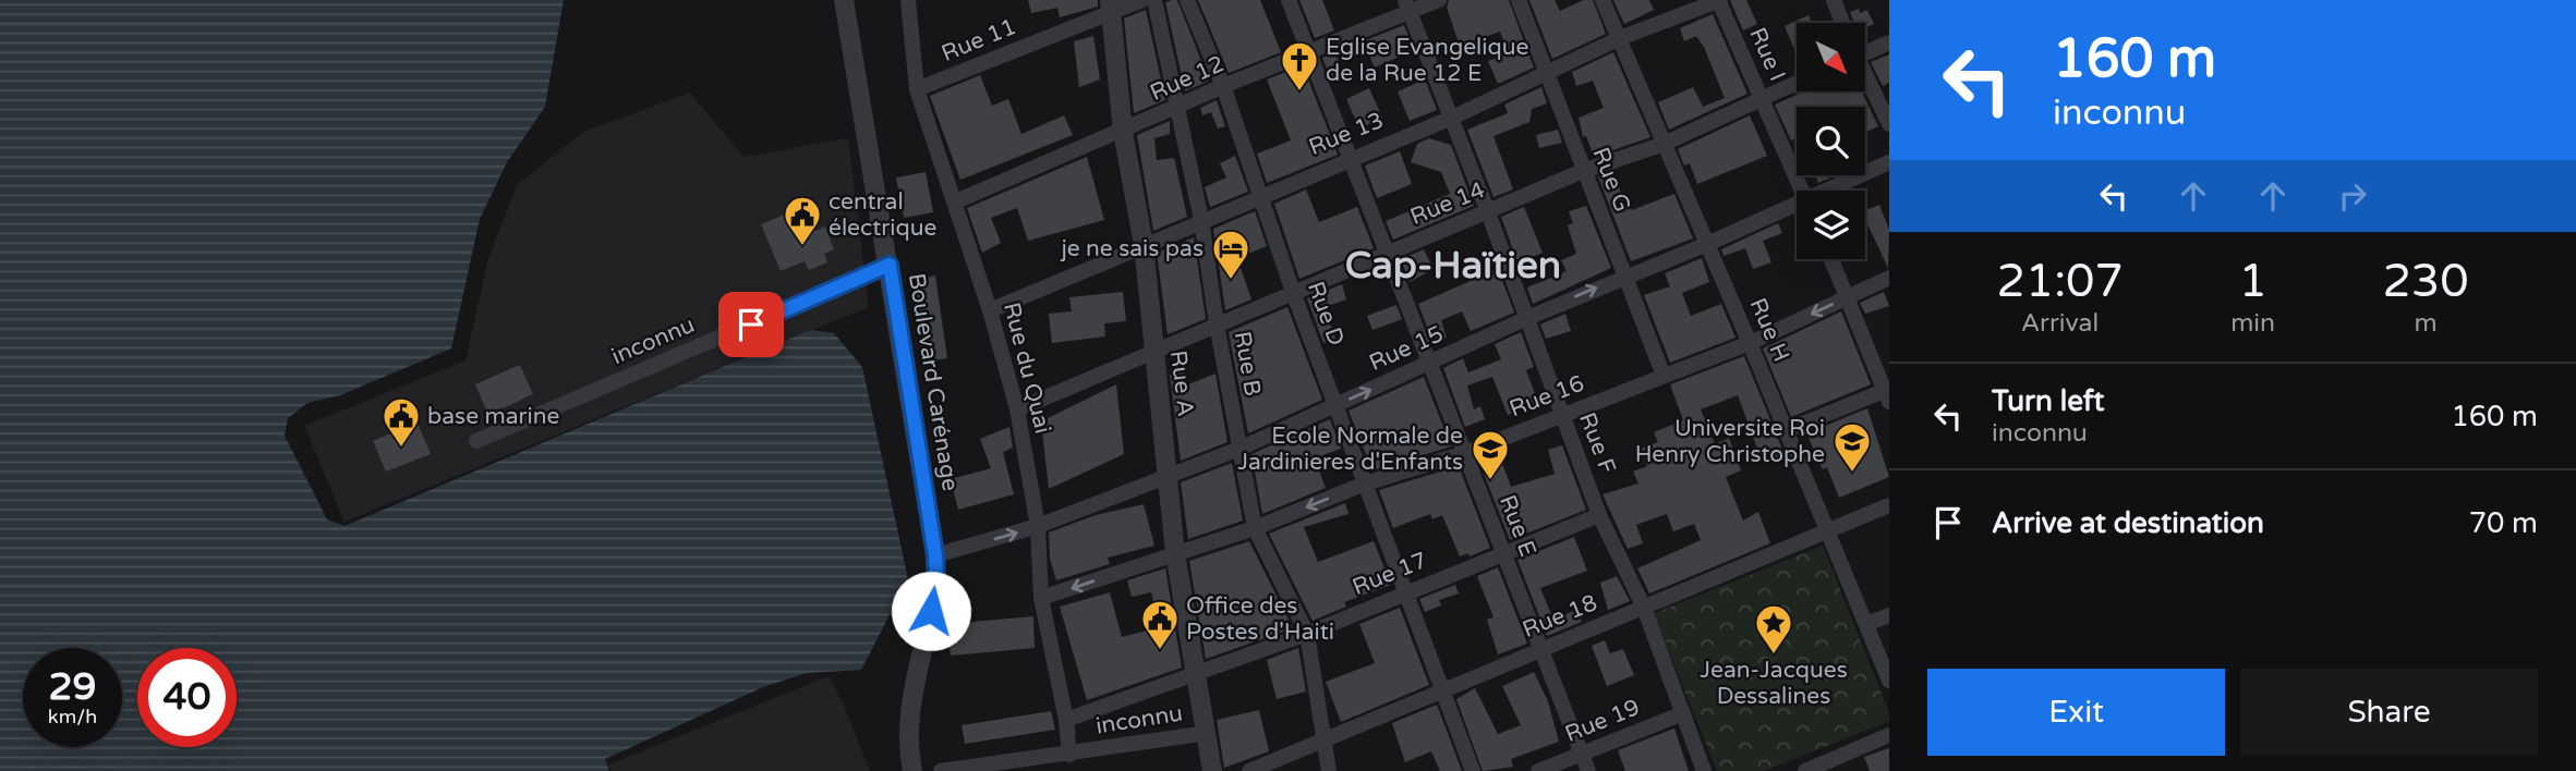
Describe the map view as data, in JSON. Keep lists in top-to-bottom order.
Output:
{
  "streets": {
    "street": [
      "Rue 11",
      "Rue I",
      "Rue 12",
      "Rue 13",
      "Rue G",
      "Rue 14",
      "Rue D",
      "Rue H",
      "inconnu",
      "Rue 15",
      "Rue B",
      "Rue du Quai",
      "Boulevard Carénage",
      "Rue A",
      "Rue 16",
      "Rue F",
      "Rue E",
      "Rue 17",
      "Rue 18",
      "Rue 19"
    ]
  },
  "crossings": [
    ["Rue 11", "Rue du Quai"],
    ["Rue 11", "Rue A"],
    ["Rue I", "Rue 13"],
    ["Rue I", "Rue 14"],
    ["Rue 12", "Rue D"],
    ["Rue 12", "Rue B"],
    ["Rue 12", "Rue du Quai"],
    ["Rue 12", "Rue A"],
    ["Rue 12", "Rue F"],
    ["Rue 12", "Rue E"],
    ["Rue 13", "Rue G"],
    ["Rue 13", "Rue D"],
    ["Rue 13", "Rue H"],
    ["Rue 13", "Rue B"],
    ["Rue 13", "Rue du Quai"],
    ["Rue 13", "Rue A"],
    ["Rue 13", "Rue F"],
    ["Rue 13", "Rue E"],
    ["Rue G", "Rue 14"],
    ["Rue G", "Rue 15"],
    ["Rue G", "Rue 16"],
    ["Rue 14", "Rue D"],
    ["Rue 14", "Rue H"],
    ["Rue 14", "Rue B"],
    ["Rue 14", "Rue du Quai"],
    ["Rue 14", "Rue A"],
    ["Rue 14", "Rue F"],
    ["Rue 14", "Rue E"],
    ["Rue D", "Rue 15"],
    ["Rue D", "Rue 16"],
    ["Rue D", "Rue 17"],
    ["Rue D", "Rue 18"],
    ["Rue H", "Rue 15"],
    ["Rue H", "Rue 16"],
    ["Rue H", "Rue 18"],
    ["inconnu", "Rue du Quai"],
    ["inconnu", "Boulevard Carénage"],
    ["inconnu", "Rue A"],
    ["inconnu", "Rue 17"],
    ["Rue 15", "Rue B"],
    ["Rue 15", "Rue du Quai"],
    ["Rue 15", "Boulevard Carénage"],
    ["Rue 15", "Rue A"],
    ["Rue 15", "Rue F"],
    ["Rue 15", "Rue E"],
    ["Rue B", "Rue 16"],
    ["Rue B", "Rue 17"],
    ["Rue B", "Rue 18"],
    ["Rue du Quai", "Rue 16"],
    ["Rue A", "Rue 16"],
    ["Rue A", "Rue 17"],
    ["Rue 16", "Rue F"],
    ["Rue 16", "Rue E"],
    ["Rue F", "Rue 17"],
    ["Rue F", "Rue 18"],
    ["Rue F", "Rue 19"],
    ["Rue E", "Rue 17"],
    ["Rue E", "Rue 18"],
    ["Rue E", "Rue 19"]
  ],
  "one_way": ["Rue 16"],
  "districts": ["Cap-Haïtien"],
  "places": {
    "church": ["Eglise Evangelique de la Rue 12 E"],
    "public building": ["central électrique", "base marine", "Office des Postes d'Haiti"],
    "hotel": ["je ne sais pas"],
    "school or university": ["Universite Roi Henry Christophe", "Ecole Normale de Jardinieres d'Enfants"],
    "place": ["Jean-Jacques Dessalines"]
  },
  "north": "bottom right",
  "page": {
    "turn": ["160 m", "inconnu"],
    "eta": [
      "21:07",
      "Arrival",
      "1",
      "min",
      "230",
      "m"
    ],
    "list": [
      {
        "name": "Turn left",
        "note": "inconnu",
        "value": "160 m"
      },
      {
        "name": "Arrive at destination",
        "value": "70 m"
      }
    ],
    "speed": "29 km/h",
    "limit": "40",
    "buttons": ["Exit", "Share"]
  }
}
